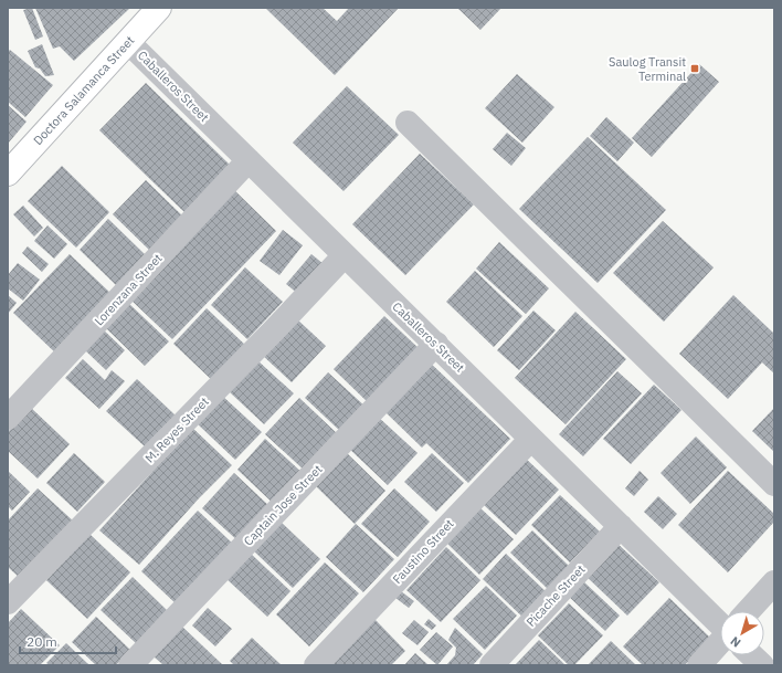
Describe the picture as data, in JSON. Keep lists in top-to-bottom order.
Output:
{
  "streets": {
    "main road": ["Doctora Salamanca Street"],
    "street": [
      "Caballeros Street",
      "Lorenzana Street",
      "M. Reyes Street",
      "Captain Jose Street",
      "Faustino Street",
      "Picache Street"
    ]
  },
  "crossings": [
    ["Caballeros Street", "Doctora Salamanca Street"],
    ["Caballeros Street", "Lorenzana Street"],
    ["Caballeros Street", "M. Reyes Street"],
    ["Caballeros Street", "Captain Jose Street"],
    ["Caballeros Street", "Faustino Street"],
    ["Caballeros Street", "Picache Street"]
  ],
  "places": {
    "transit": ["Saulog Transit Terminal"]
  },
  "scale_bar": "20 m",
  "north": "bottom left"
}
